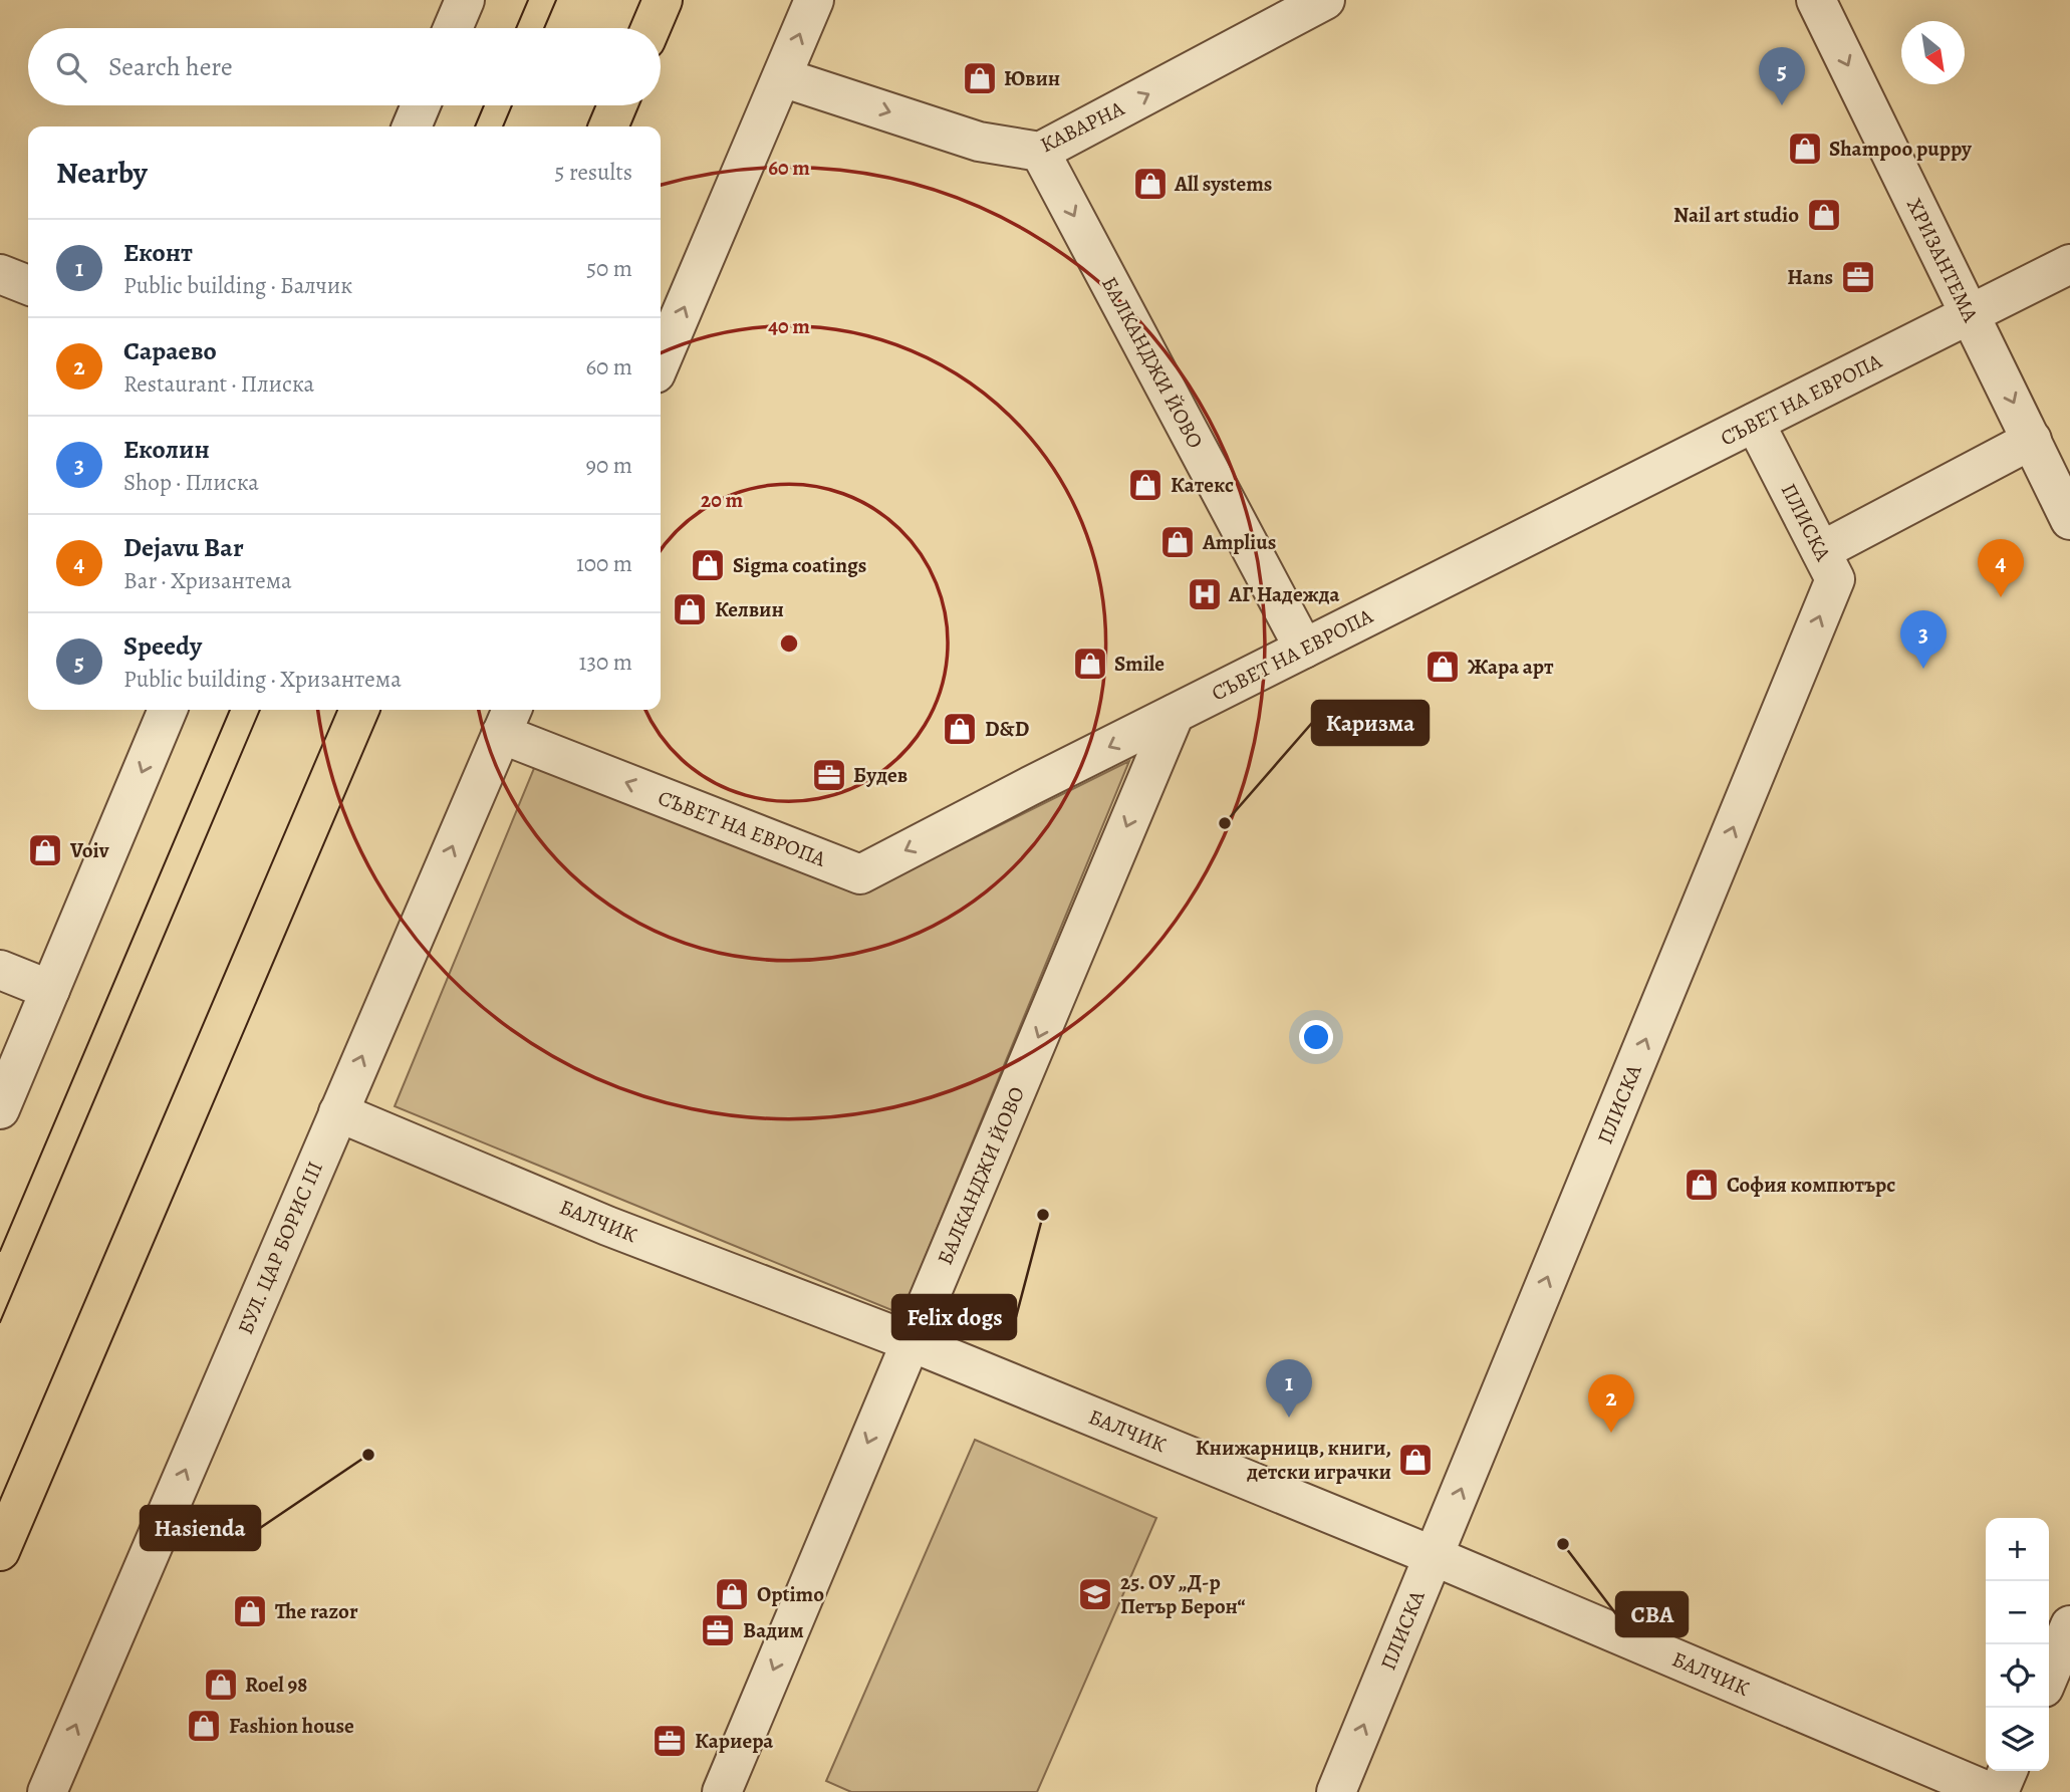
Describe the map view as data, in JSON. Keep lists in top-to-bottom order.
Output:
{
  "streets": {
    "street": [
      "КАВАРНА",
      "ХРИЗАНТЕМА",
      "БАЛКАНДЖИ ЙОВО",
      "СЪВЕТ НА ЕВРОПА",
      "ПЛИСКА",
      "БАЛЧИК",
      "БУЛ. ЦАР БОРИС III"
    ]
  },
  "crossings": [
    ["КАВАРНА", "БАЛКАНДЖИ ЙОВО"],
    ["ХРИЗАНТЕМА", "СЪВЕТ НА ЕВРОПА"],
    ["БАЛКАНДЖИ ЙОВО", "СЪВЕТ НА ЕВРОПА"],
    ["БАЛКАНДЖИ ЙОВО", "БАЛЧИК"],
    ["СЪВЕТ НА ЕВРОПА", "ПЛИСКА"],
    ["СЪВЕТ НА ЕВРОПА", "БУЛ. ЦАР БОРИС III"],
    ["ПЛИСКА", "БАЛЧИК"],
    ["БАЛЧИК", "БУЛ. ЦАР БОРИС III"]
  ],
  "one_way": [
    "КАВАРНА",
    "ХРИЗАНТЕМА",
    "БАЛКАНДЖИ ЙОВО",
    "СЪВЕТ НА ЕВРОПА",
    "ПЛИСКА"
  ],
  "places": {
    "shop": [
      "Ювин",
      "Shampoo puppy",
      "All systems",
      "Nail art studio",
      "Катекс",
      "Amplius",
      "Sigma coatings",
      "Келвин",
      "Smile",
      "Жара арт",
      "D&D",
      "Voiv",
      "София компютърс",
      "Книжарницв, книги, детски играчки",
      "Optimo",
      "The razor",
      "Roel 98",
      "Fashion house"
    ],
    "office": [
      "Hans",
      "Будев",
      "Вадим",
      "Кариера"
    ],
    "hospital": ["АГ Надежда"],
    "other": [
      "Каризма",
      "Felix dogs",
      "Hasienda",
      "CBA"
    ],
    "school or university": ["25. ОУ „Д-р Петър Берон“"]
  },
  "north": "bottom right",
  "page": {
    "search": "Search here",
    "pins": [
      "5",
      "4",
      "3",
      "1",
      "2"
    ],
    "heading": ["Nearby", "5 results"],
    "list": [
      {
        "mark": "1",
        "name": "Еконт",
        "note": "Public building · Балчик",
        "value": "50 m"
      },
      {
        "mark": "2",
        "name": "Сараево",
        "note": "Restaurant · Плиска",
        "value": "60 m"
      },
      {
        "mark": "3",
        "name": "Еколин",
        "note": "Shop · Плиска",
        "value": "90 m"
      },
      {
        "mark": "4",
        "name": "Dejavu Bar",
        "note": "Bar · Хризантема",
        "value": "100 m"
      },
      {
        "mark": "5",
        "name": "Speedy",
        "note": "Public building · Хризантема",
        "value": "130 m"
      }
    ],
    "map_buttons": ["+", "−"]
  },
  "rings": ["60 m", "40 m", "20 m"]
}
